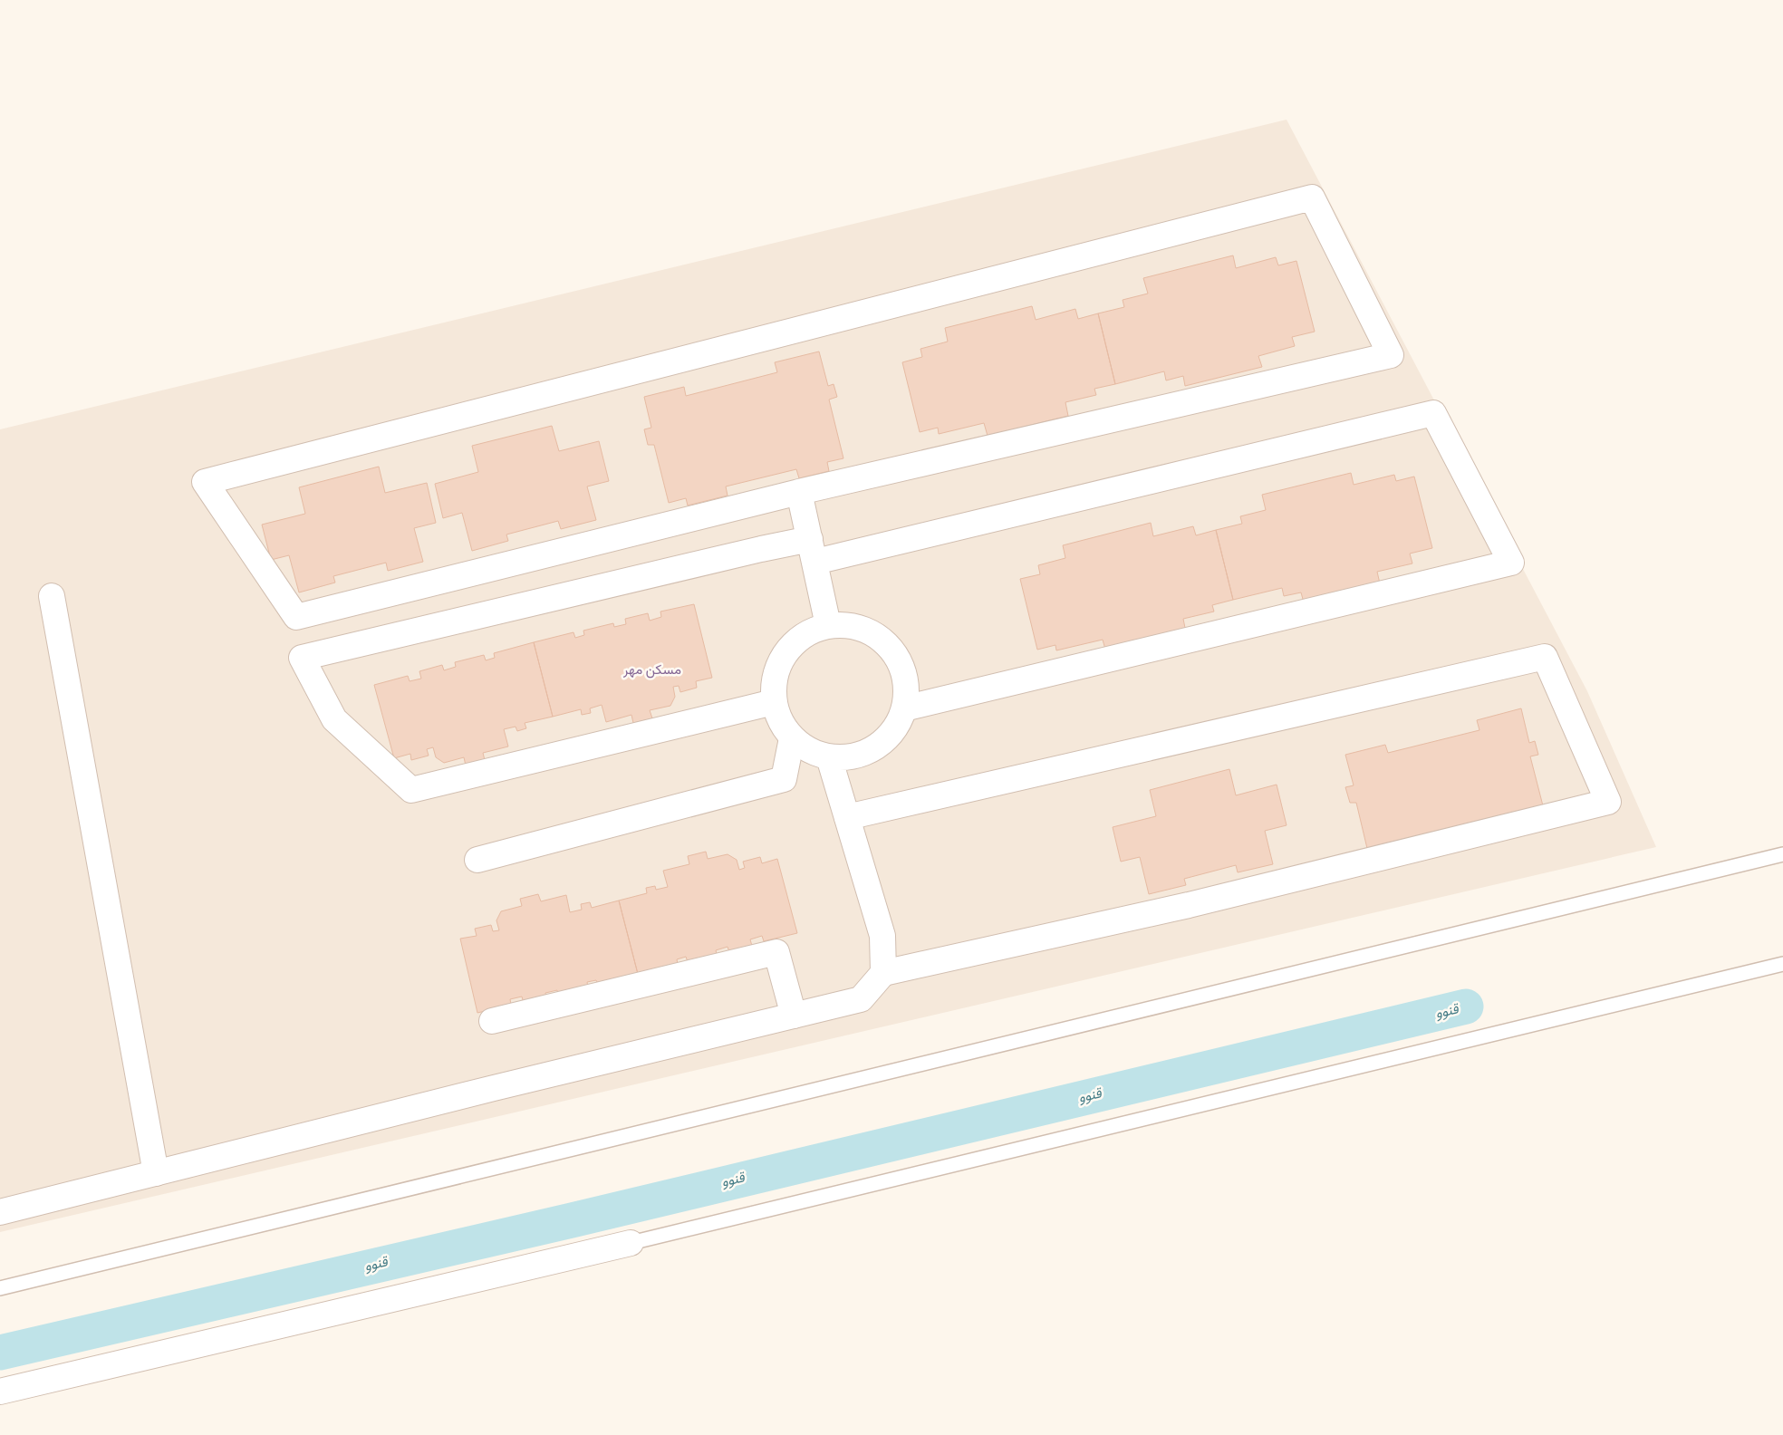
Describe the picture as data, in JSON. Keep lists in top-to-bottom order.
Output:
{
  "districts": ["مسکن مهر"],
  "water": ["قنوو"]
}
